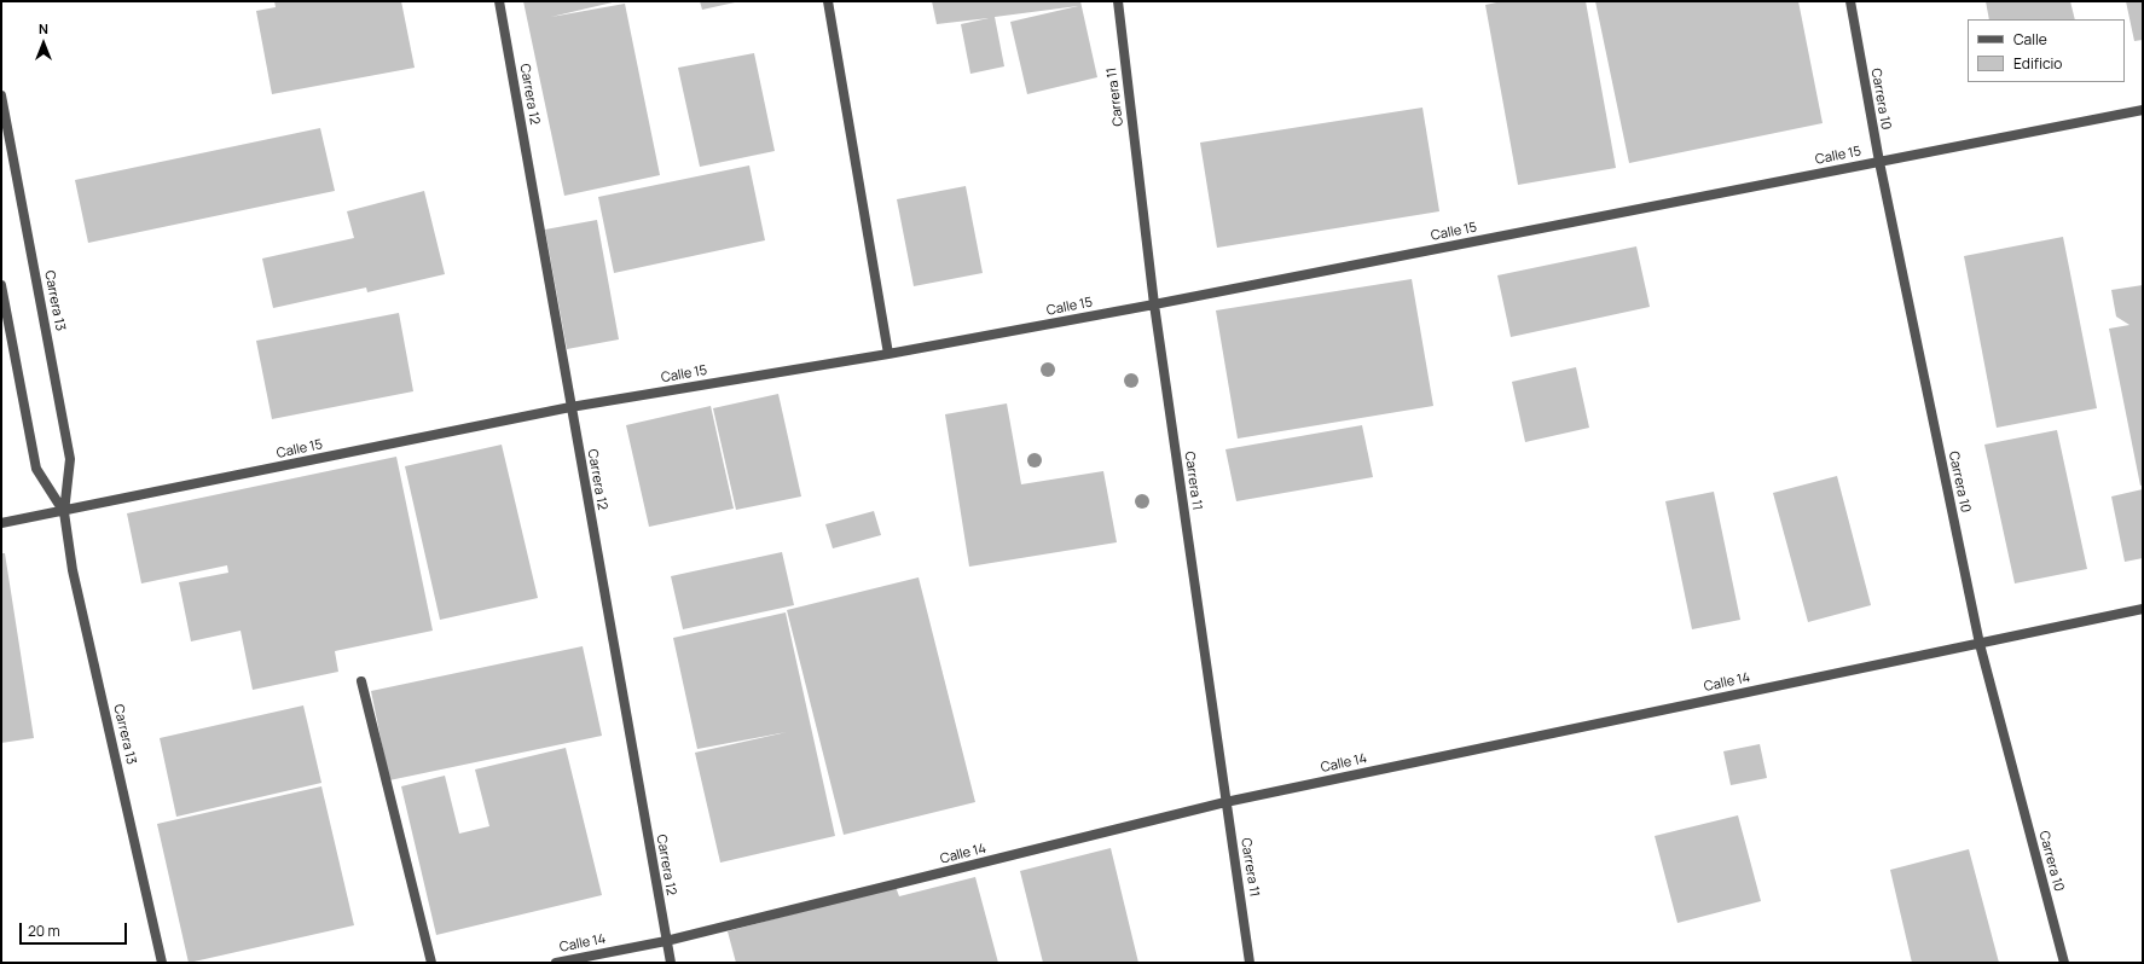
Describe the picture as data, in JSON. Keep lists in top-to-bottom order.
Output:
{
  "streets": {
    "street": [
      "Carrera 12",
      "Carrera 11",
      "Carrera 10",
      "Calle 15",
      "Carrera 13",
      "Calle 14"
    ]
  },
  "crossings": [
    ["Carrera 12", "Calle 15"],
    ["Carrera 12", "Calle 14"],
    ["Carrera 11", "Calle 15"],
    ["Carrera 11", "Calle 14"],
    ["Carrera 10", "Calle 15"],
    ["Carrera 10", "Calle 14"],
    ["Calle 15", "Carrera 13"]
  ],
  "legend": ["Calle", "Edificio"],
  "scale_bar": "20 m",
  "north": "top"
}
